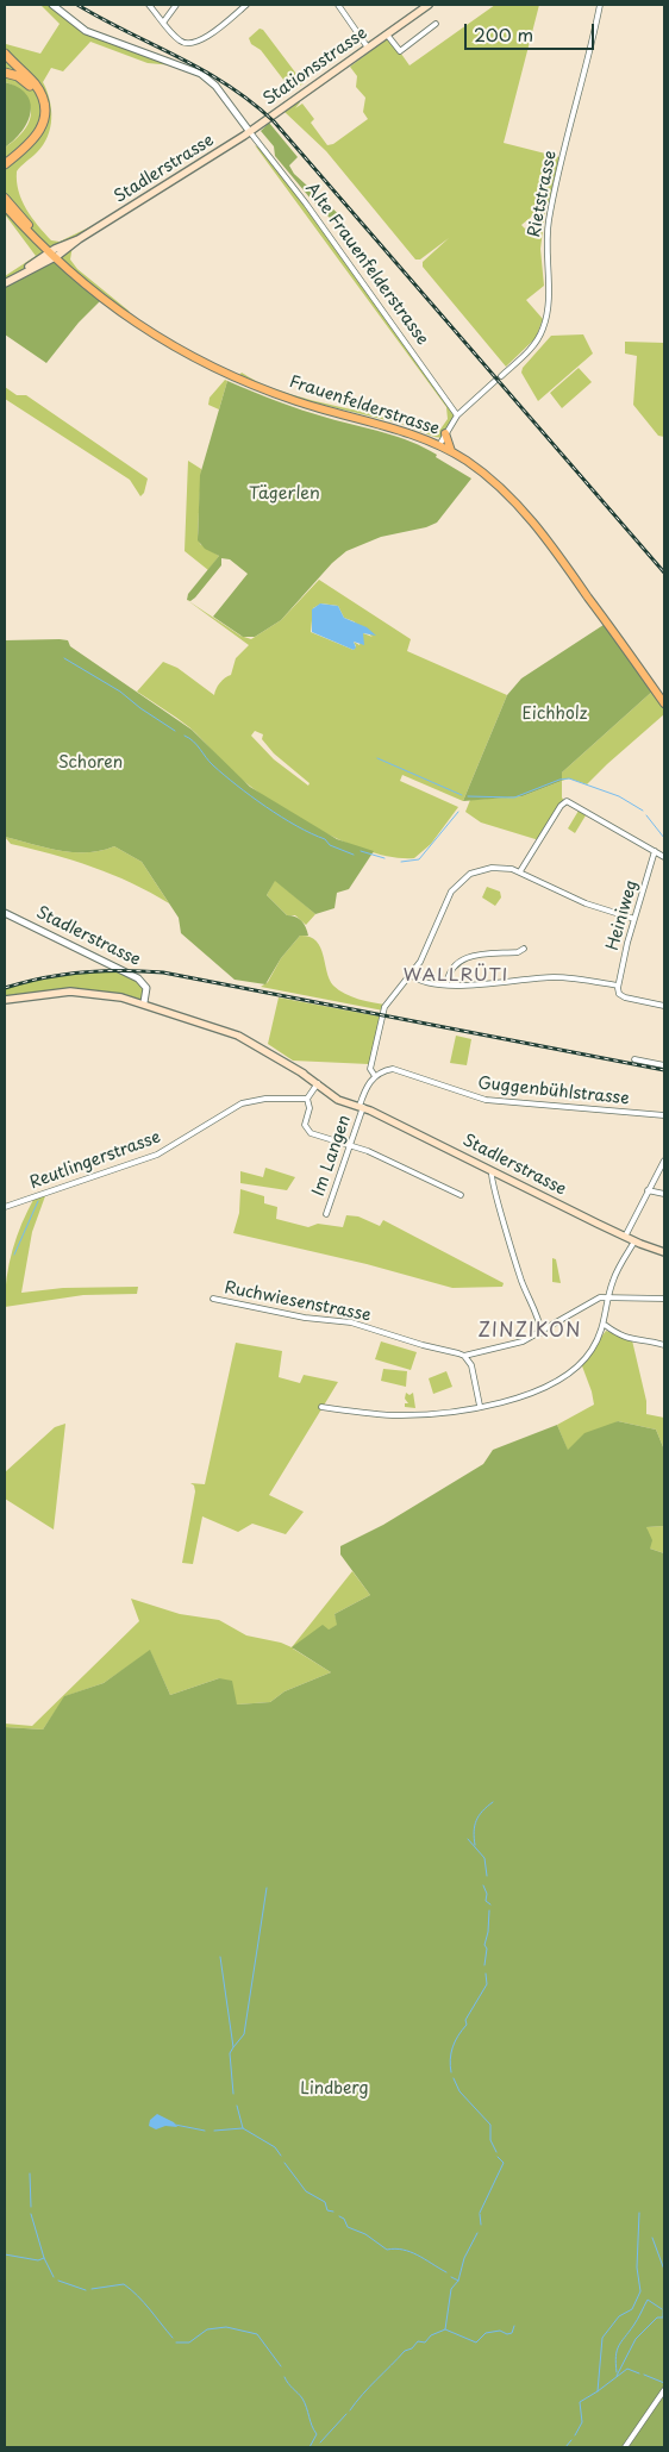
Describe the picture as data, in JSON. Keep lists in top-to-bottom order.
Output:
{
  "streets": {
    "main road": ["Stationsstrasse", "Stadlerstrasse", "Frauenfelderstrasse"],
    "street": [
      "Rietstrasse",
      "Alte Frauenfelderstrasse",
      "Heiniweg",
      "Guggenbühlstrasse",
      "Im Langen",
      "Reutlingerstrasse",
      "Ruchwiesenstrasse"
    ]
  },
  "crossings": [
    ["Stationsstrasse", "Stadlerstrasse"],
    ["Stationsstrasse", "Alte Frauenfelderstrasse"],
    ["Stadlerstrasse", "Alte Frauenfelderstrasse"],
    ["Stadlerstrasse", "Frauenfelderstrasse"],
    ["Stadlerstrasse", "Im Langen"]
  ],
  "districts": ["WALLRÜTI", "ZINZIKON"],
  "parks": [
    "Tägerlen",
    "Eichholz",
    "Schoren",
    "Lindberg"
  ],
  "scale_bar": "200 m"
}
